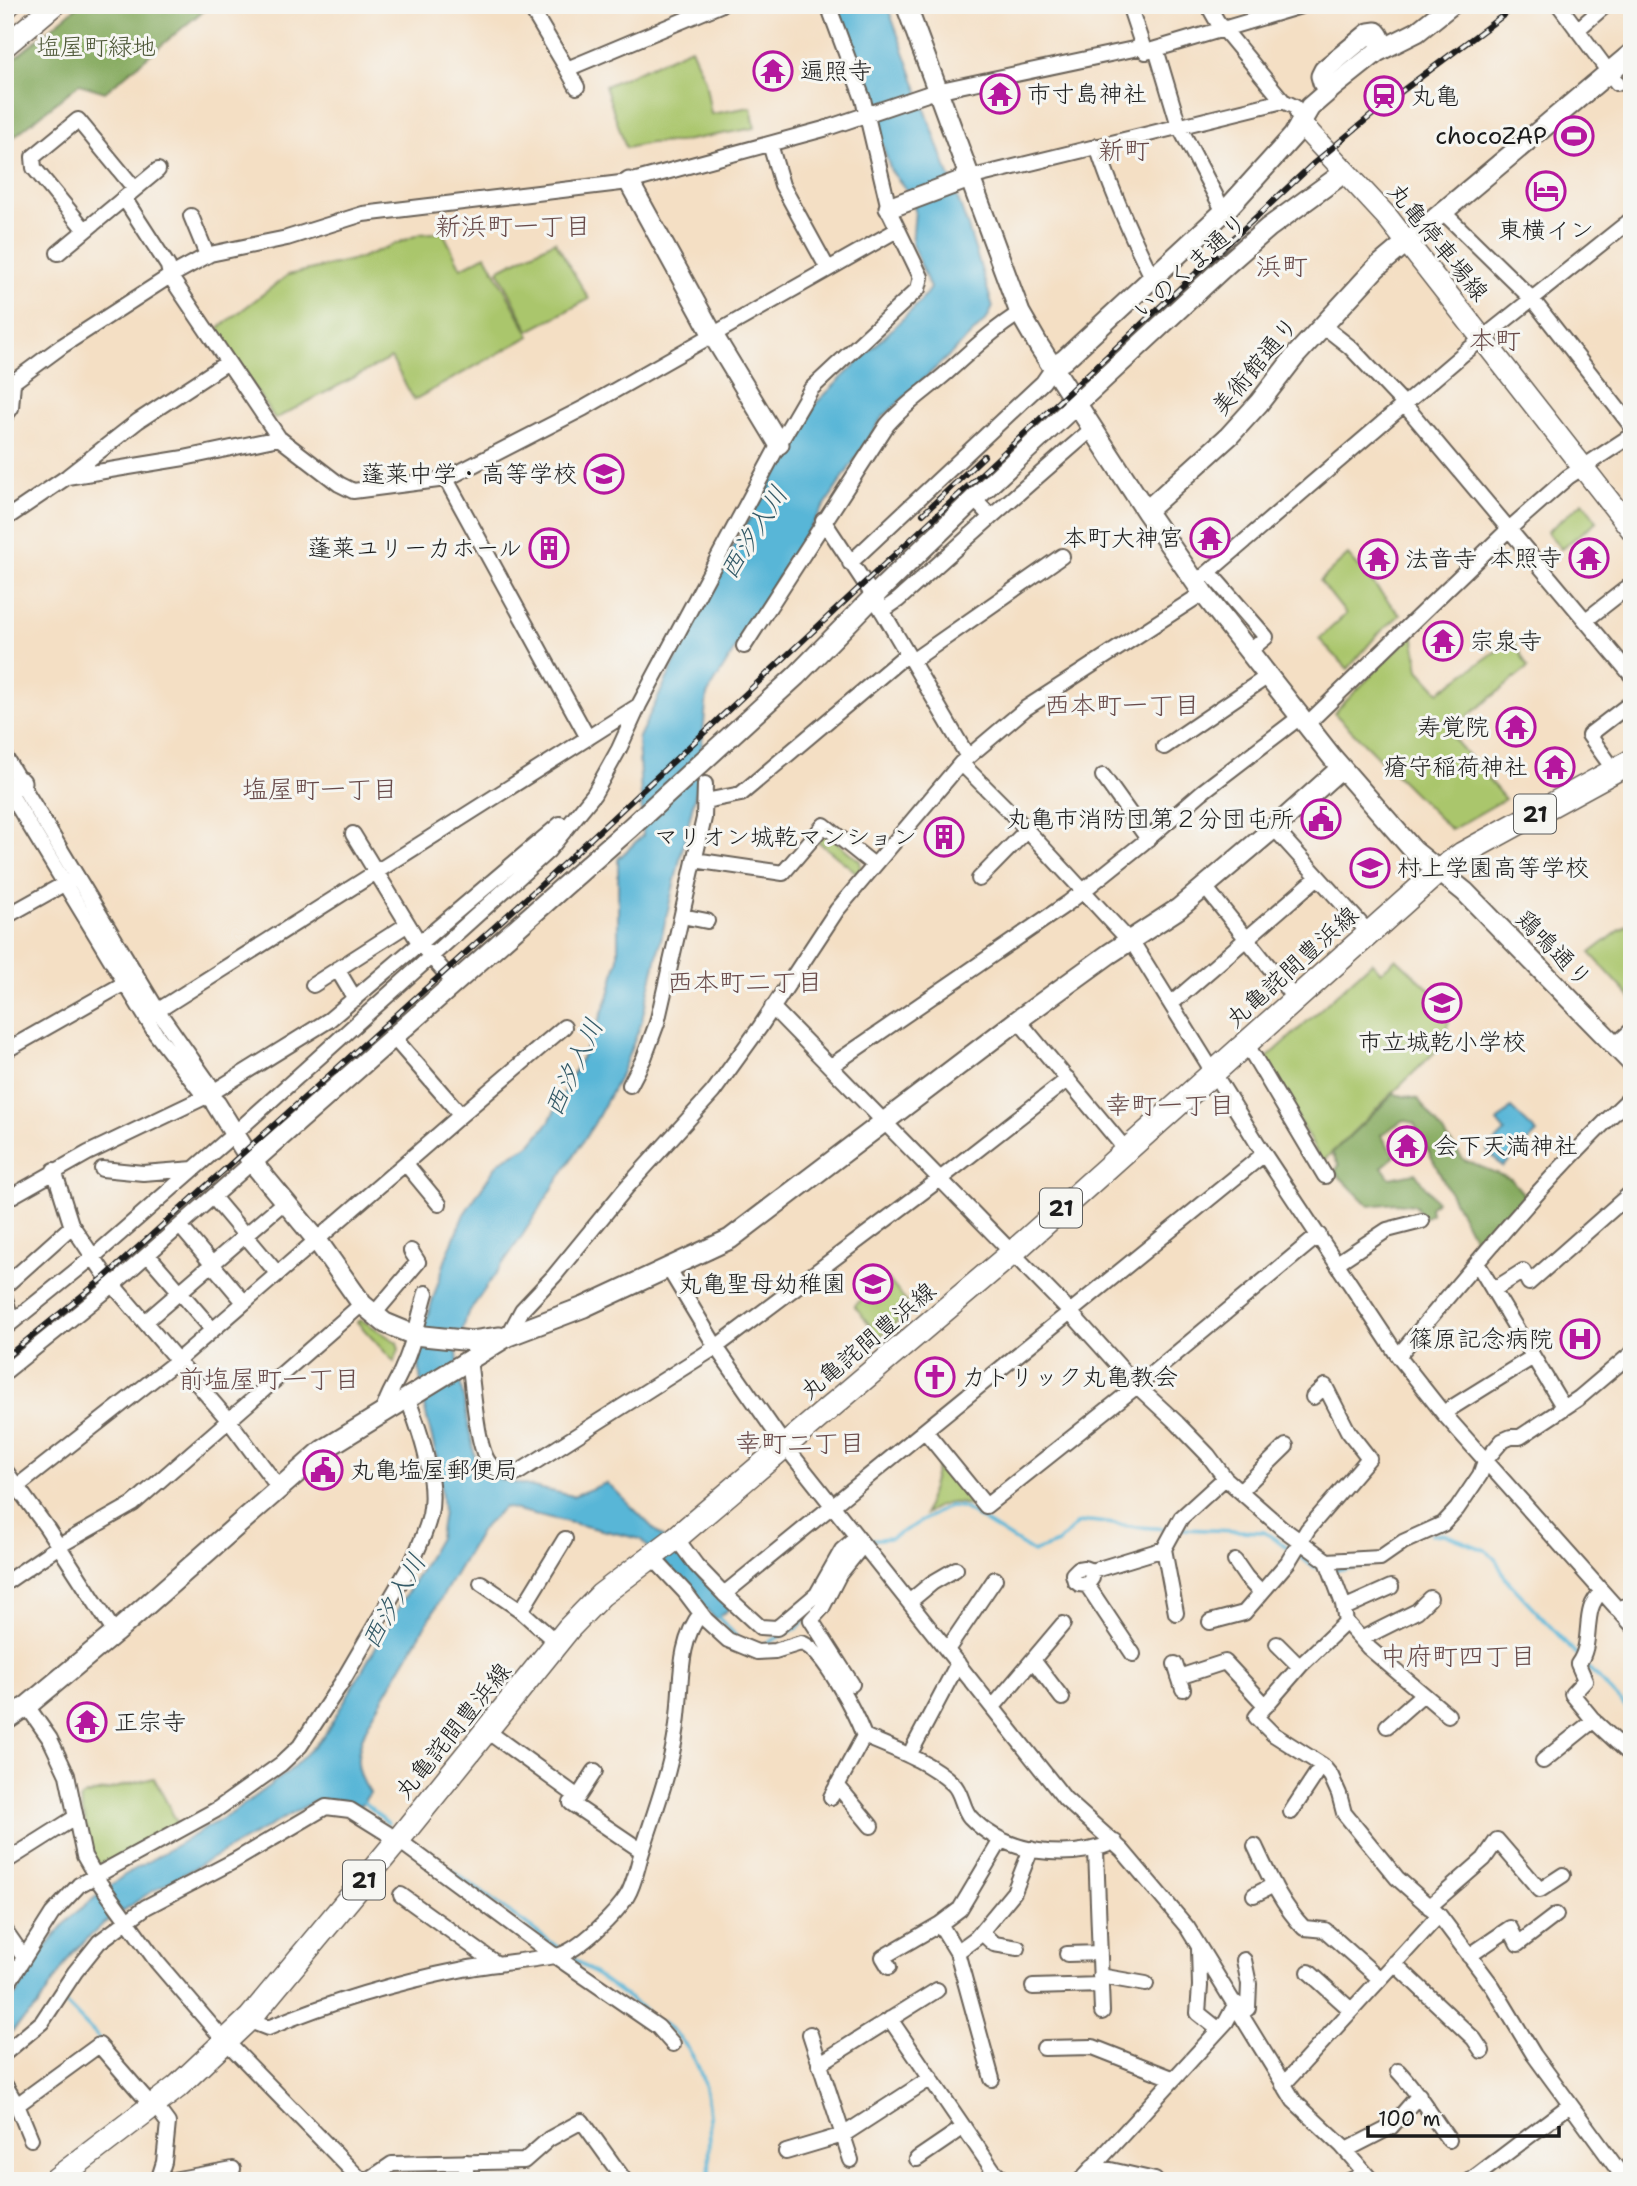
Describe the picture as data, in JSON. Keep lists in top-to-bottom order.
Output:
{
  "streets": {
    "main road": ["丸亀停車場線", "21", "丸亀詫間豊浜線"],
    "street": ["いのくま通り", "美術館通り", "鶏鳴通り"]
  },
  "crossings": [
    ["丸亀停車場線", "いのくま通り"],
    ["丸亀停車場線", "美術館通り"],
    ["いのくま通り", "鶏鳴通り"],
    ["美術館通り", "鶏鳴通り"],
    ["鶏鳴通り", "丸亀詫間豊浜線"]
  ],
  "districts": [
    "新町",
    "新浜町一丁目",
    "浜町",
    "本町",
    "西本町一丁目",
    "塩屋町一丁目",
    "西本町二丁目",
    "幸町一丁目",
    "前塩屋町一丁目",
    "幸町二丁目",
    "中府町四丁目"
  ],
  "water": ["西汐入川"],
  "parks": ["塩屋町緑地"],
  "places": {
    "temple": [
      "遍照寺",
      "市寸島神社",
      "本町大神宮",
      "本照寺",
      "法音寺",
      "宗泉寺",
      "寿覚院",
      "瘡守稲荷神社",
      "会下天満神社",
      "正宗寺"
    ],
    "station": ["丸亀"],
    "sports": ["chocoZAP"],
    "hotel": ["東横イン"],
    "school or university": [
      "蓬莱中学・高等学校",
      "村上学園高等学校",
      "市立城乾小学校",
      "丸亀聖母幼稚園"
    ],
    "building": ["蓬莱ユリーカホール", "マリオン城乾マンション"],
    "public building": ["丸亀市消防団第２分団屯所", "丸亀塩屋郵便局"],
    "hospital": ["篠原記念病院"],
    "church": ["カトリック丸亀教会"]
  },
  "scale_bar": "100 m"
}
